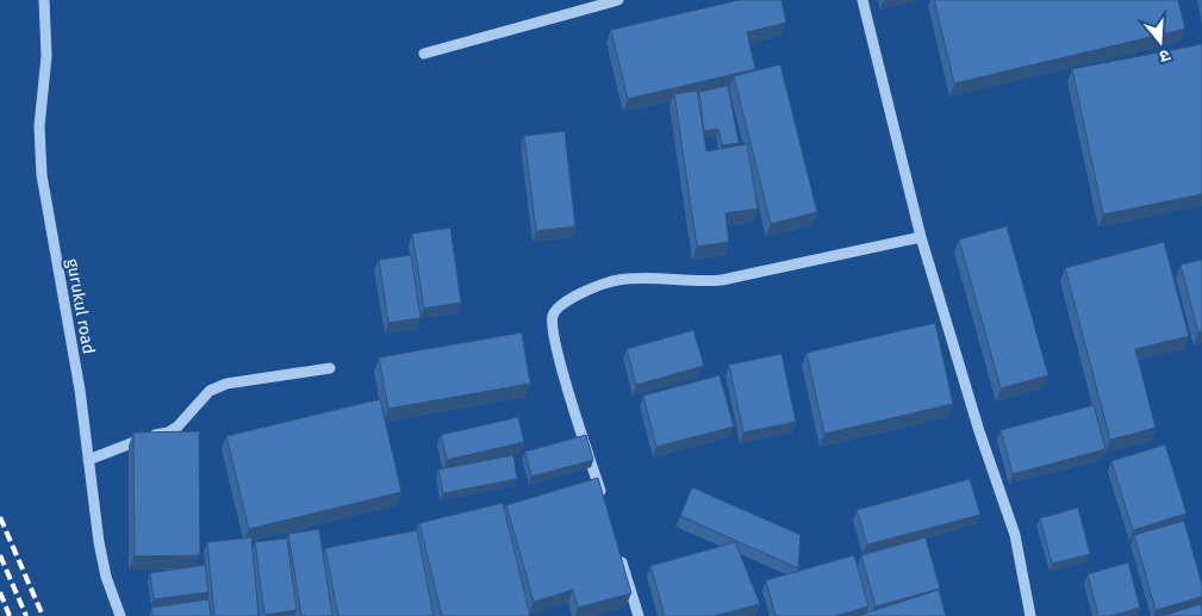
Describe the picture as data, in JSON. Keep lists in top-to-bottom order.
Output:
{
  "streets": {
    "street": ["gurukul road"]
  },
  "north": "bottom"
}
